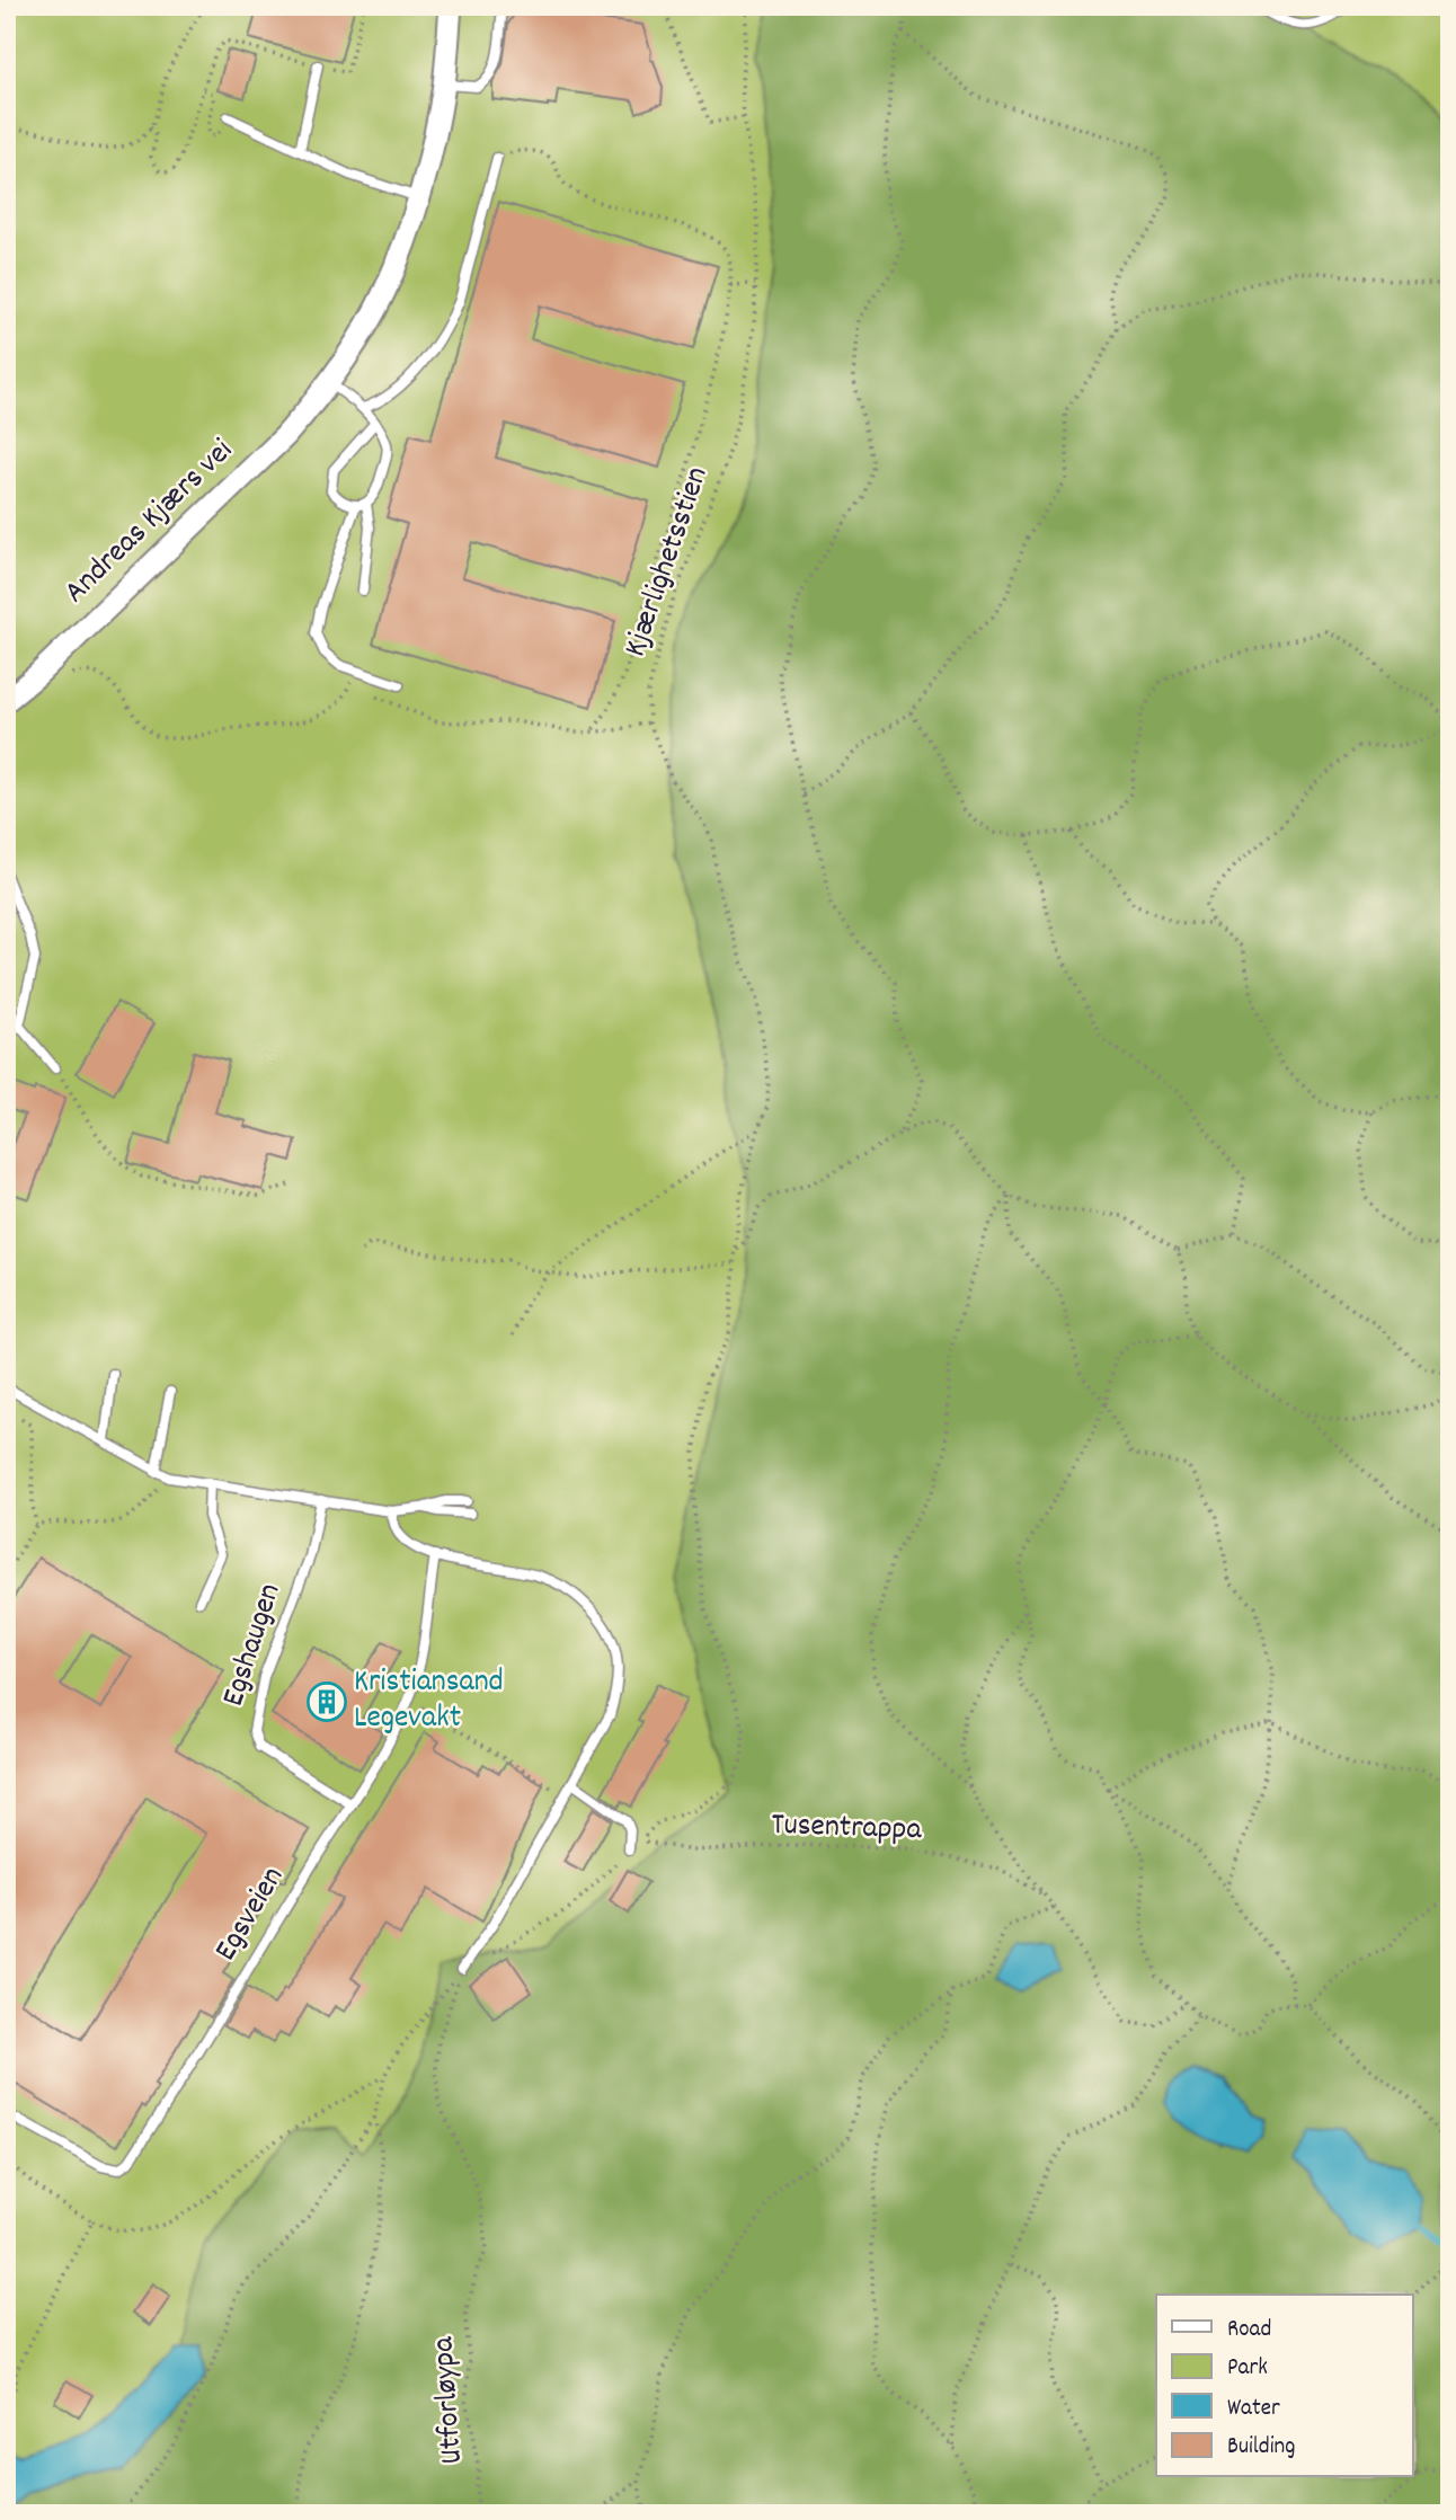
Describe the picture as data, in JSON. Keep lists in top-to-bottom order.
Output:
{
  "streets": {
    "street": ["Andreas Kjærs vei"],
    "lane": ["Egshaugen", "Egsveien"],
    "path": ["Kjærlighetsstien", "Tusentrappa", "Utforløypa"]
  },
  "crossings": [
    ["Kjærlighetsstien", "Tusentrappa"],
    ["Egshaugen", "Egsveien"]
  ],
  "places": {
    "building": ["Kristiansand Legevakt"]
  },
  "legend": [
    "Road",
    "Park",
    "Water",
    "Building"
  ]
}
